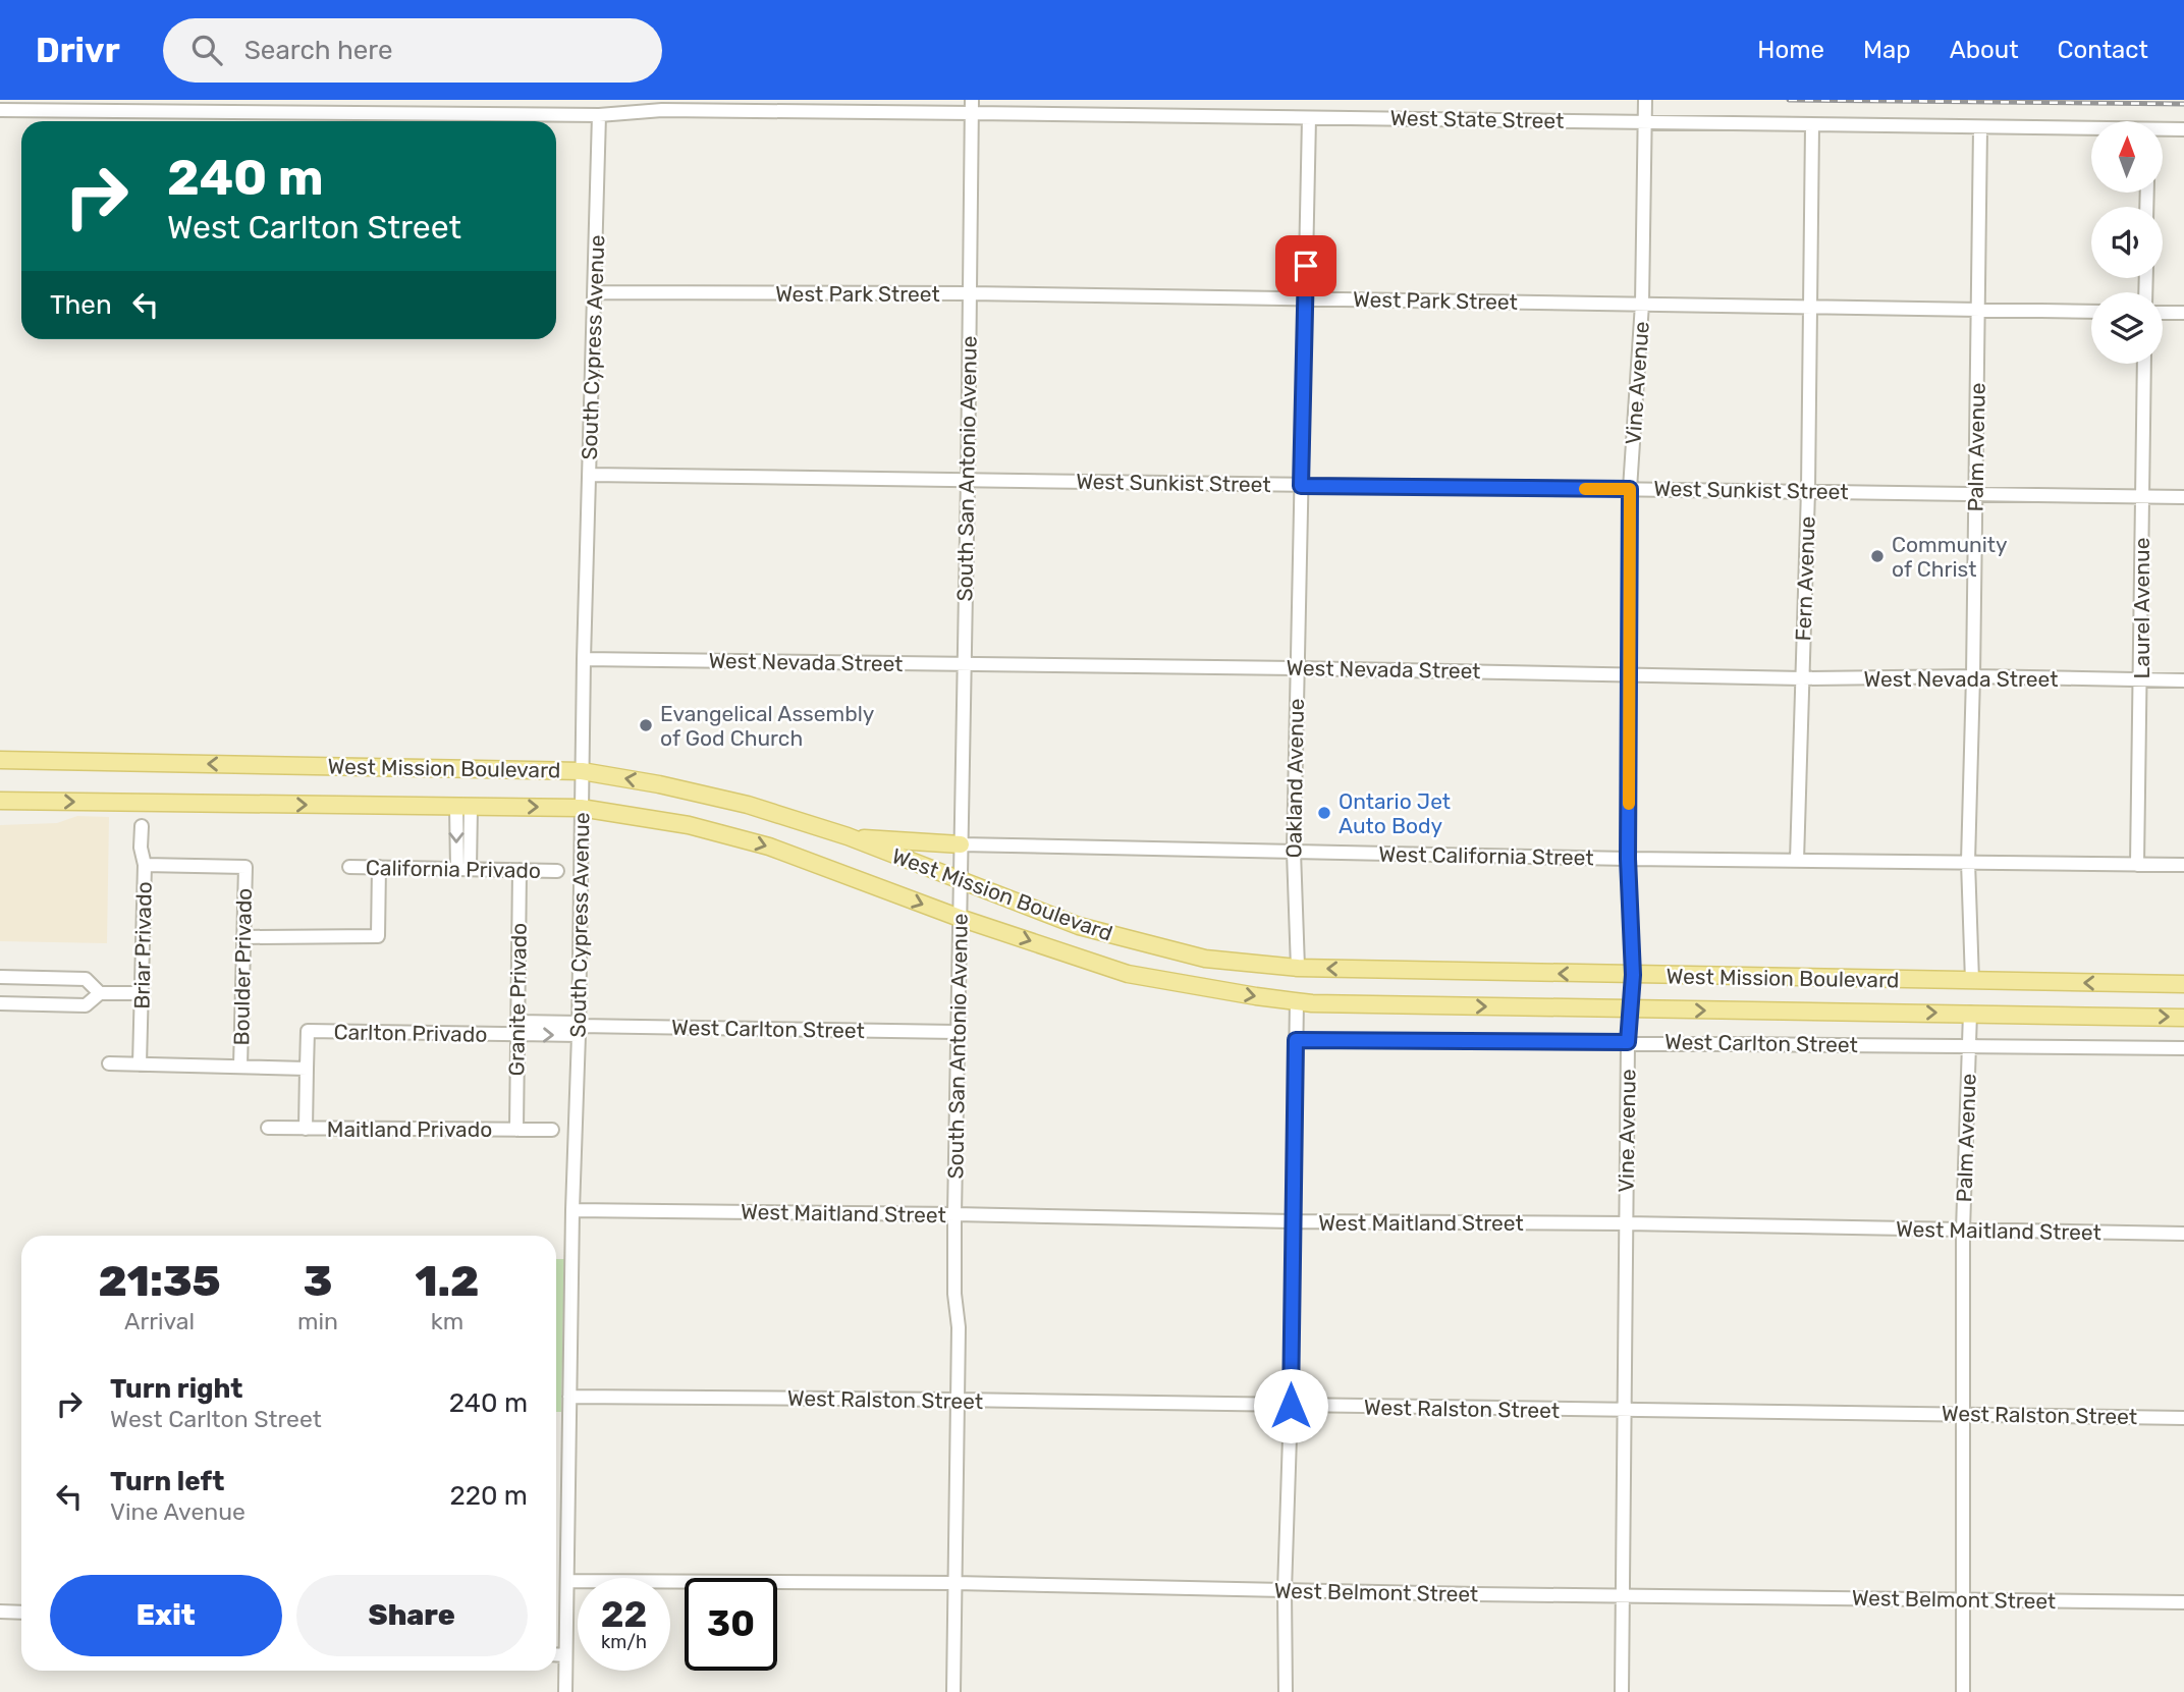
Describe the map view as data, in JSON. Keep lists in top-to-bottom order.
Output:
{
  "streets": {
    "main road": ["West Mission Boulevard"],
    "street": [
      "West State Street",
      "West Park Street",
      "South Cypress Avenue",
      "Vine Avenue",
      "Palm Avenue",
      "South San Antonio Avenue",
      "West Sunkist Street",
      "Fern Avenue",
      "Laurel Avenue",
      "West Nevada Street",
      "Oakland Avenue",
      "West California Street",
      "California Privado",
      "Briar Privado",
      "Boulder Privado",
      "Granite Privado",
      "West Carlton Street",
      "Carlton Privado",
      "Maitland Privado",
      "West Maitland Street",
      "West Ralston Street",
      "West Belmont Street"
    ]
  },
  "crossings": [
    ["West State Street", "South Cypress Avenue"],
    ["West State Street", "Vine Avenue"],
    ["West State Street", "Palm Avenue"],
    ["West State Street", "South San Antonio Avenue"],
    ["West State Street", "Fern Avenue"],
    ["West State Street", "Oakland Avenue"],
    ["West Park Street", "South Cypress Avenue"],
    ["West Park Street", "Vine Avenue"],
    ["West Park Street", "Palm Avenue"],
    ["West Park Street", "South San Antonio Avenue"],
    ["West Park Street", "Fern Avenue"],
    ["West Park Street", "Oakland Avenue"],
    ["South Cypress Avenue", "West Sunkist Street"],
    ["South Cypress Avenue", "West Nevada Street"],
    ["South Cypress Avenue", "West Mission Boulevard"],
    ["South Cypress Avenue", "West Carlton Street"],
    ["South Cypress Avenue", "Carlton Privado"],
    ["South Cypress Avenue", "West Maitland Street"],
    ["South Cypress Avenue", "West Ralston Street"],
    ["South Cypress Avenue", "West Belmont Street"],
    ["Vine Avenue", "West Sunkist Street"],
    ["Vine Avenue", "West Nevada Street"],
    ["Vine Avenue", "West Mission Boulevard"],
    ["Vine Avenue", "West California Street"],
    ["Vine Avenue", "West Carlton Street"],
    ["Vine Avenue", "West Maitland Street"],
    ["Vine Avenue", "West Ralston Street"],
    ["Vine Avenue", "West Belmont Street"],
    ["Palm Avenue", "West Sunkist Street"],
    ["Palm Avenue", "West Nevada Street"],
    ["Palm Avenue", "West Mission Boulevard"],
    ["Palm Avenue", "West California Street"],
    ["Palm Avenue", "West Carlton Street"],
    ["Palm Avenue", "West Maitland Street"],
    ["Palm Avenue", "West Ralston Street"],
    ["Palm Avenue", "West Belmont Street"],
    ["South San Antonio Avenue", "West Sunkist Street"],
    ["South San Antonio Avenue", "West Nevada Street"],
    ["South San Antonio Avenue", "West Mission Boulevard"],
    ["South San Antonio Avenue", "West California Street"],
    ["South San Antonio Avenue", "West Carlton Street"],
    ["South San Antonio Avenue", "West Maitland Street"],
    ["South San Antonio Avenue", "West Ralston Street"],
    ["South San Antonio Avenue", "West Belmont Street"],
    ["West Sunkist Street", "Fern Avenue"],
    ["West Sunkist Street", "Laurel Avenue"],
    ["West Sunkist Street", "Oakland Avenue"],
    ["Fern Avenue", "West Nevada Street"],
    ["Fern Avenue", "West California Street"],
    ["Laurel Avenue", "West Nevada Street"],
    ["Laurel Avenue", "West California Street"],
    ["West Nevada Street", "Oakland Avenue"],
    ["West Mission Boulevard", "Oakland Avenue"],
    ["Oakland Avenue", "West California Street"],
    ["California Privado", "Granite Privado"],
    ["Briar Privado", "Boulder Privado"],
    ["Granite Privado", "Carlton Privado"],
    ["Granite Privado", "Maitland Privado"],
    ["West Carlton Street", "Carlton Privado"]
  ],
  "places": ["Community of Christ", "Evangelical Assembly of God Church", "Ontario Jet Auto Body"],
  "north": "top",
  "page": {
    "header": "Drivr",
    "search": "Search here",
    "nav": [
      "Home",
      "Map",
      "About",
      "Contact"
    ],
    "turn": ["240 m", "West Carlton Street"],
    "then": "Then",
    "eta": [
      "21:35",
      "Arrival",
      "3",
      "min",
      "1.2",
      "km"
    ],
    "list": [
      {
        "name": "Turn right",
        "note": "West Carlton Street",
        "value": "240 m"
      },
      {
        "name": "Turn left",
        "note": "Vine Avenue",
        "value": "220 m"
      }
    ],
    "buttons": ["Exit", "Share"],
    "speed": "22 km/h",
    "limit": "30"
  }
}
